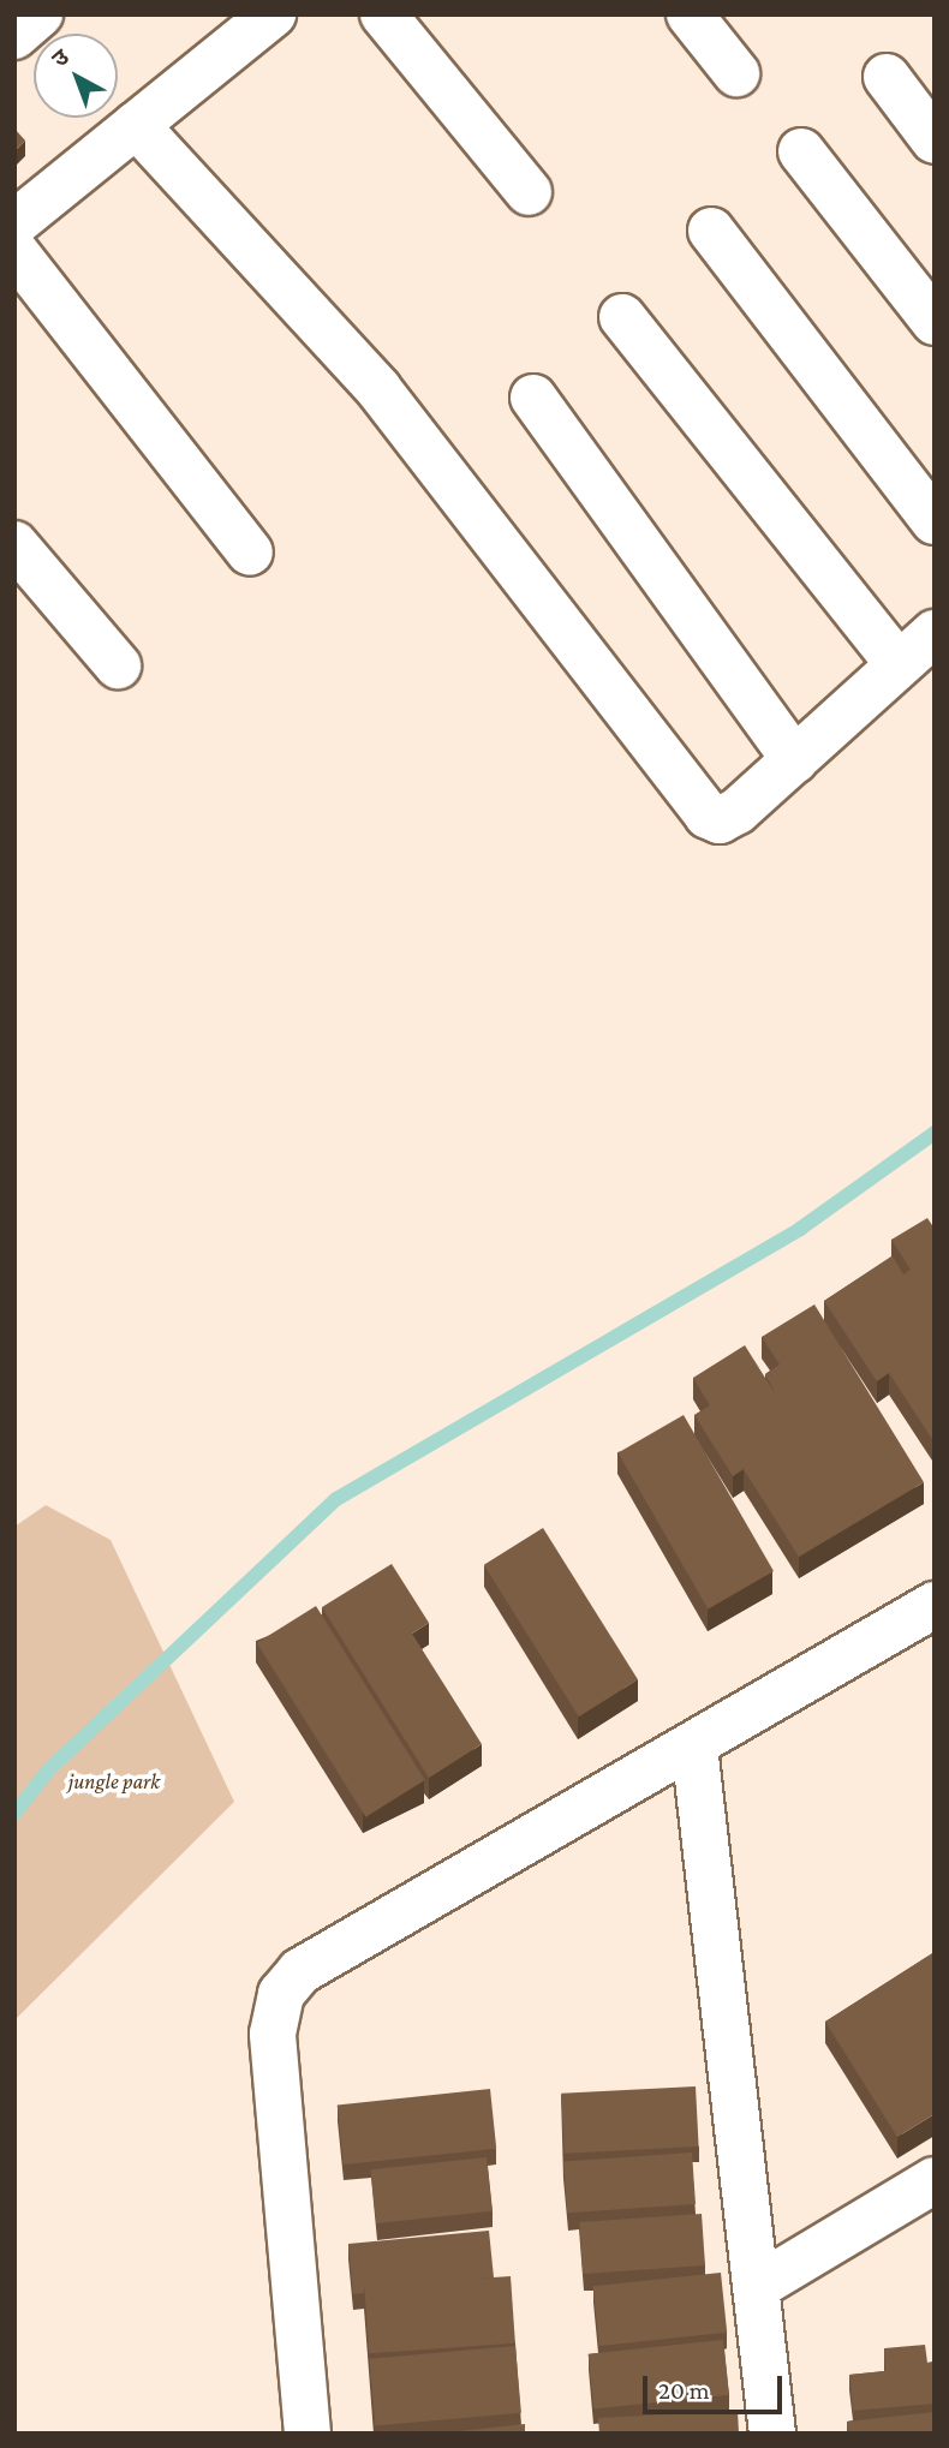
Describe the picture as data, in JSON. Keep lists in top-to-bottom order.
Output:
{
  "parks": ["jungle park"],
  "scale_bar": "20 m",
  "north": "top left"
}
